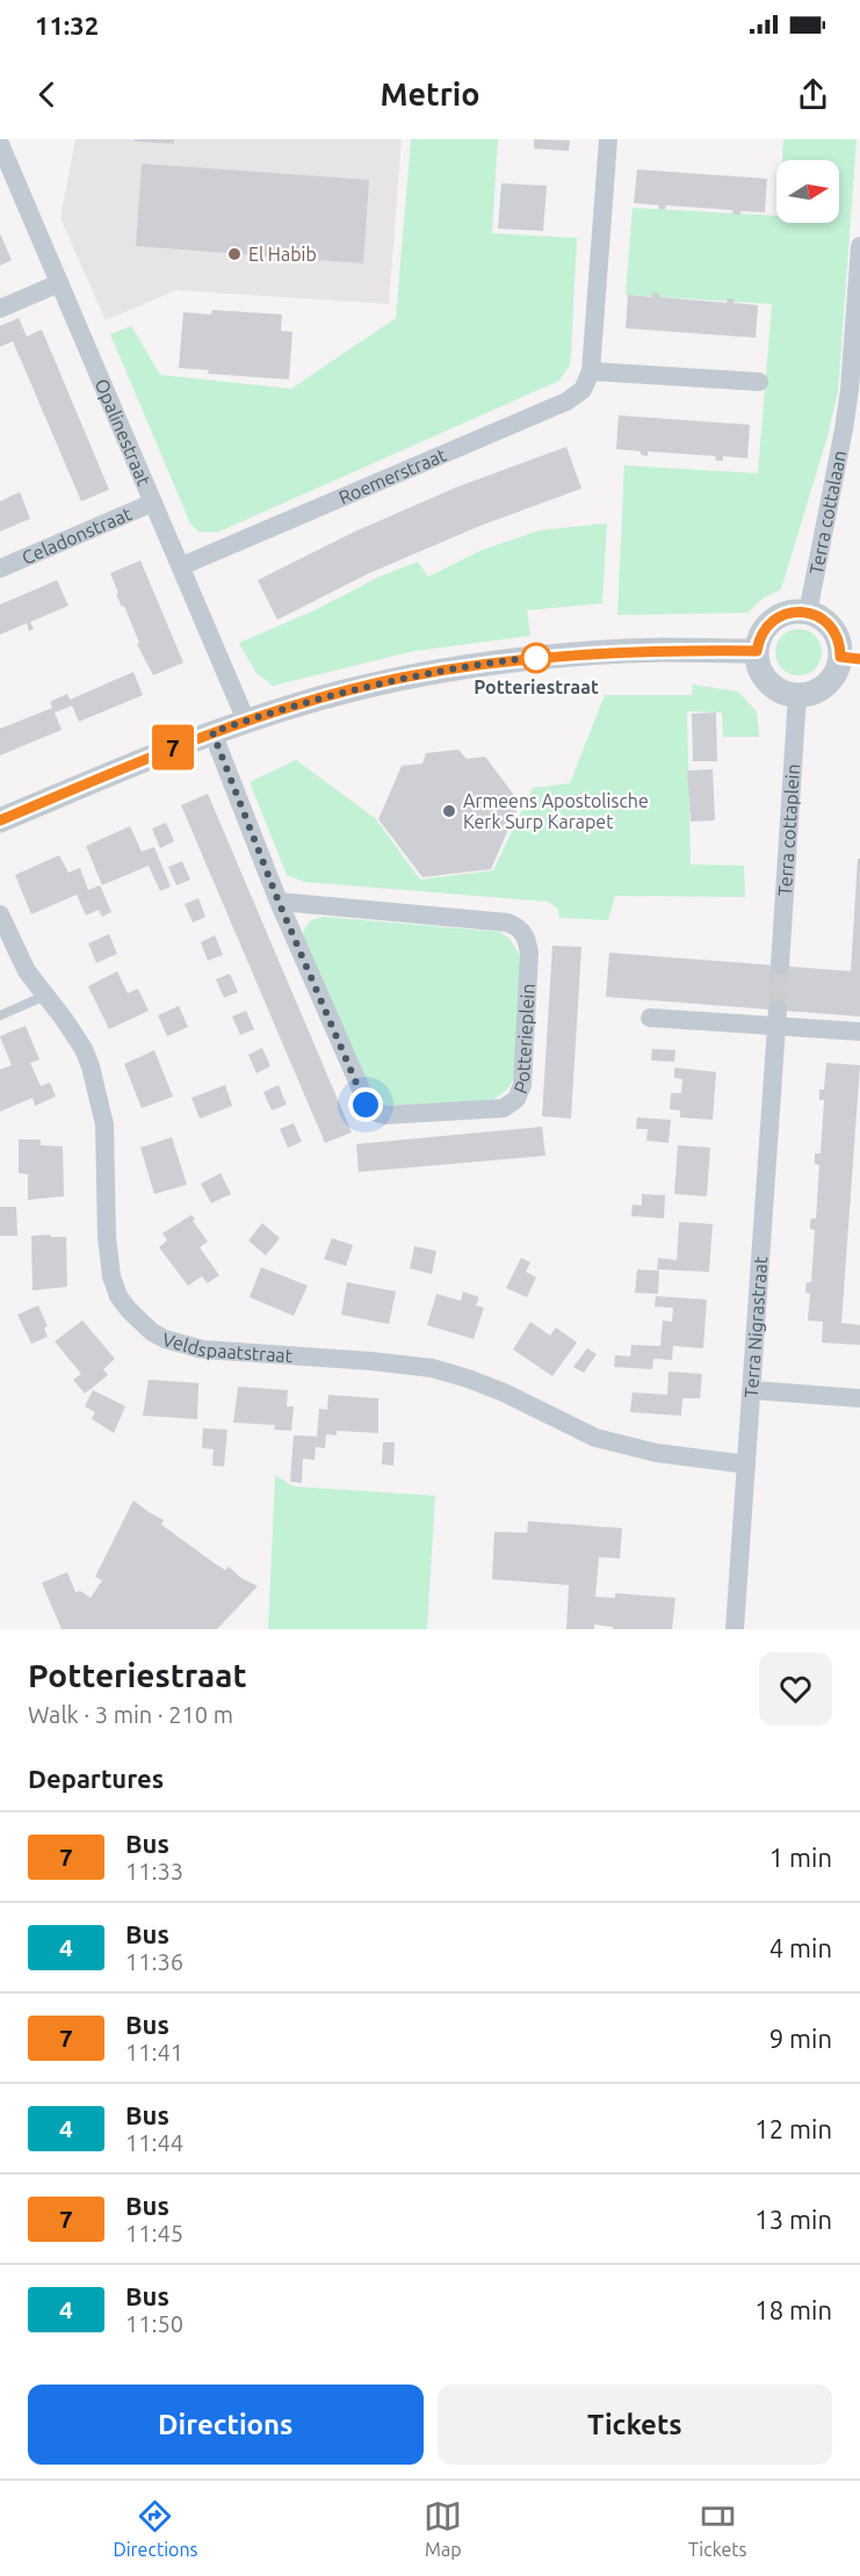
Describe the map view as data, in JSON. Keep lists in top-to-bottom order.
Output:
{
  "streets": {
    "street": [
      "Opalinestraat",
      "Roemerstraat",
      "Terra cottalaan",
      "Celadonstraat",
      "Terra cottaplein",
      "Potterieplein",
      "Terra Nigrastraat",
      "Veldspaatstraat"
    ]
  },
  "crossings": [
    ["Opalinestraat", "Roemerstraat"],
    ["Opalinestraat", "Celadonstraat"],
    ["Terra cottalaan", "Terra cottaplein"],
    ["Terra Nigrastraat", "Veldspaatstraat"]
  ],
  "places": ["El Habib", "Potteriestraat", "Armeens Apostolische Kerk Surp Karapet"],
  "lines": ["bus line 7"],
  "north": "right",
  "page": {
    "status": "11:32",
    "header": "Metrio",
    "on_map": "7",
    "heading": [
      ["Potteriestraat", "Walk · 3 min · 210 m"],
      "Departures"
    ],
    "list": [
      {
        "mark": "7",
        "name": "Bus",
        "note": "11:33",
        "value": "1 min"
      },
      {
        "mark": "4",
        "name": "Bus",
        "note": "11:36",
        "value": "4 min"
      },
      {
        "mark": "7",
        "name": "Bus",
        "note": "11:41",
        "value": "9 min"
      },
      {
        "mark": "4",
        "name": "Bus",
        "note": "11:44",
        "value": "12 min"
      },
      {
        "mark": "7",
        "name": "Bus",
        "note": "11:45",
        "value": "13 min"
      },
      {
        "mark": "4",
        "name": "Bus",
        "note": "11:50",
        "value": "18 min"
      }
    ],
    "buttons": ["Directions", "Tickets"],
    "tabs": ["Directions", "Map", "Tickets"]
  }
}
